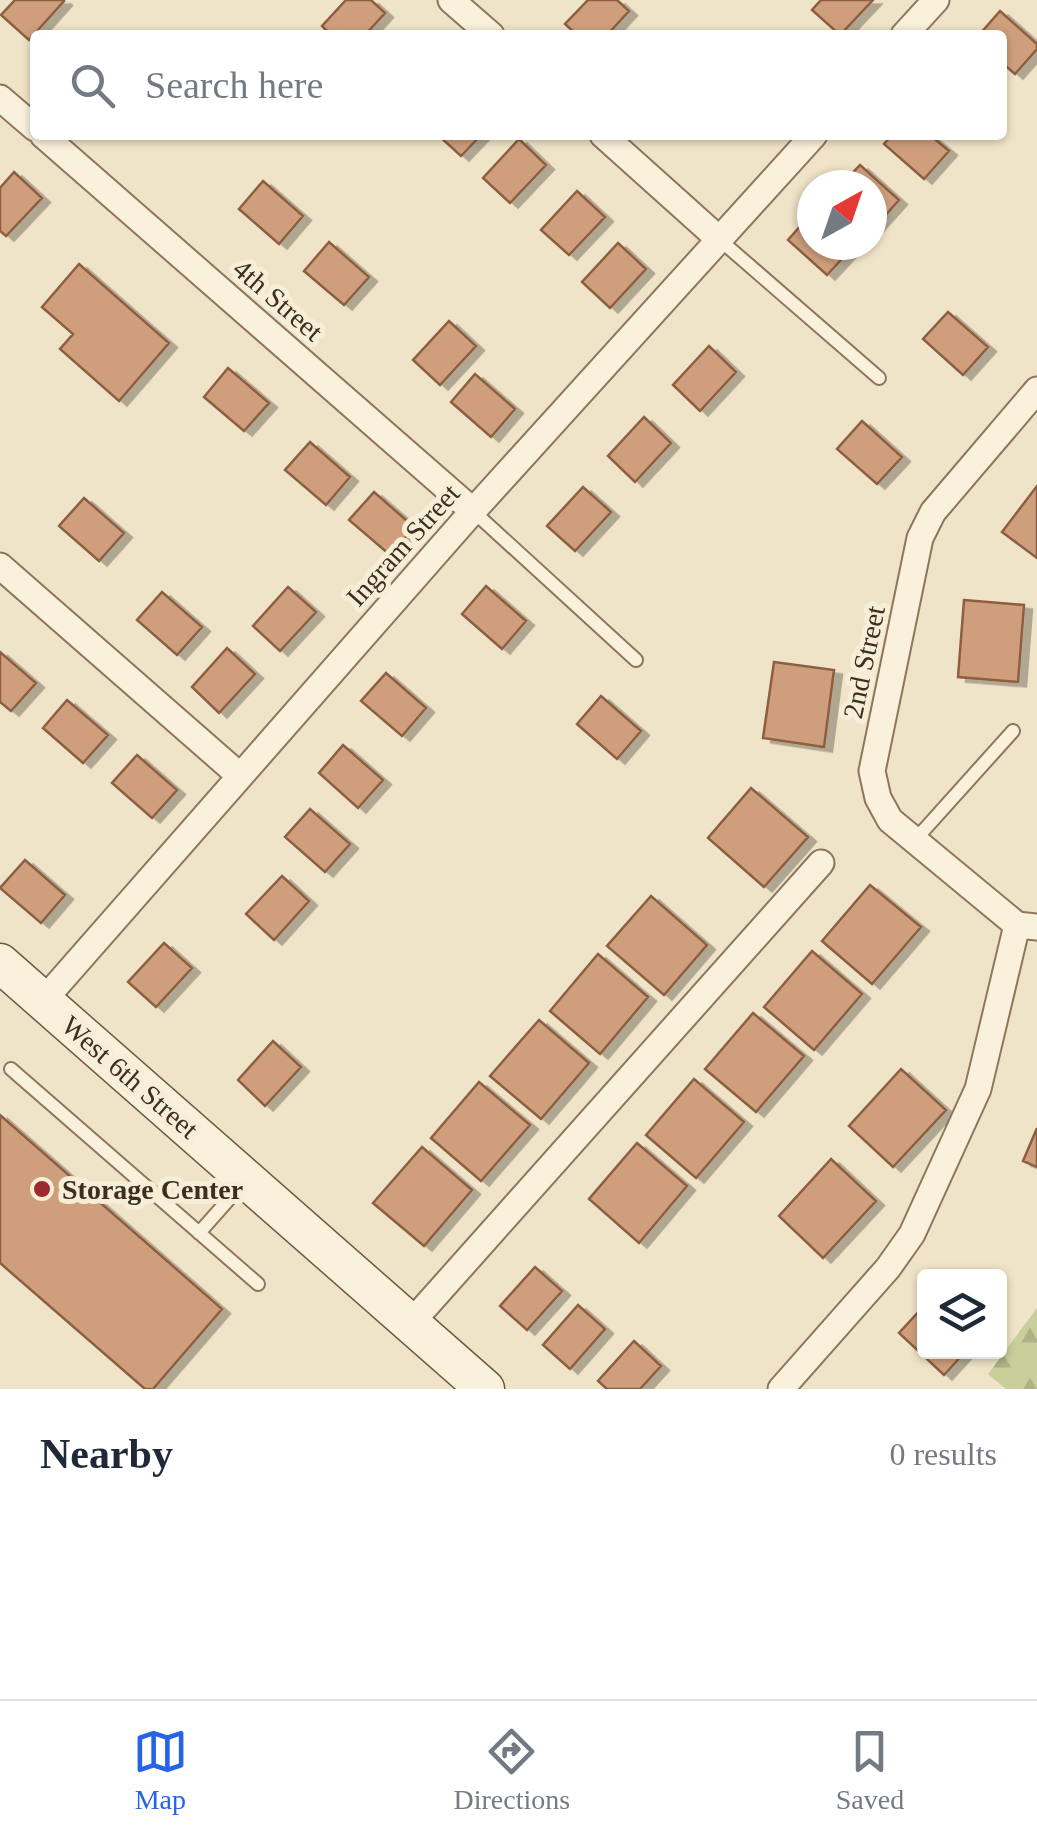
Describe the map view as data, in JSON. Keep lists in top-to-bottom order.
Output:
{
  "streets": {
    "street": [
      "4th Street",
      "Ingram Street",
      "2nd Street",
      "West 6th Street"
    ]
  },
  "crossings": [
    ["4th Street", "Ingram Street"],
    ["Ingram Street", "West 6th Street"]
  ],
  "places": ["Storage Center"],
  "north": "top right",
  "page": {
    "search": "Search here",
    "heading": ["Nearby", "0 results"],
    "nav": ["Map", "Directions", "Saved"]
  }
}
